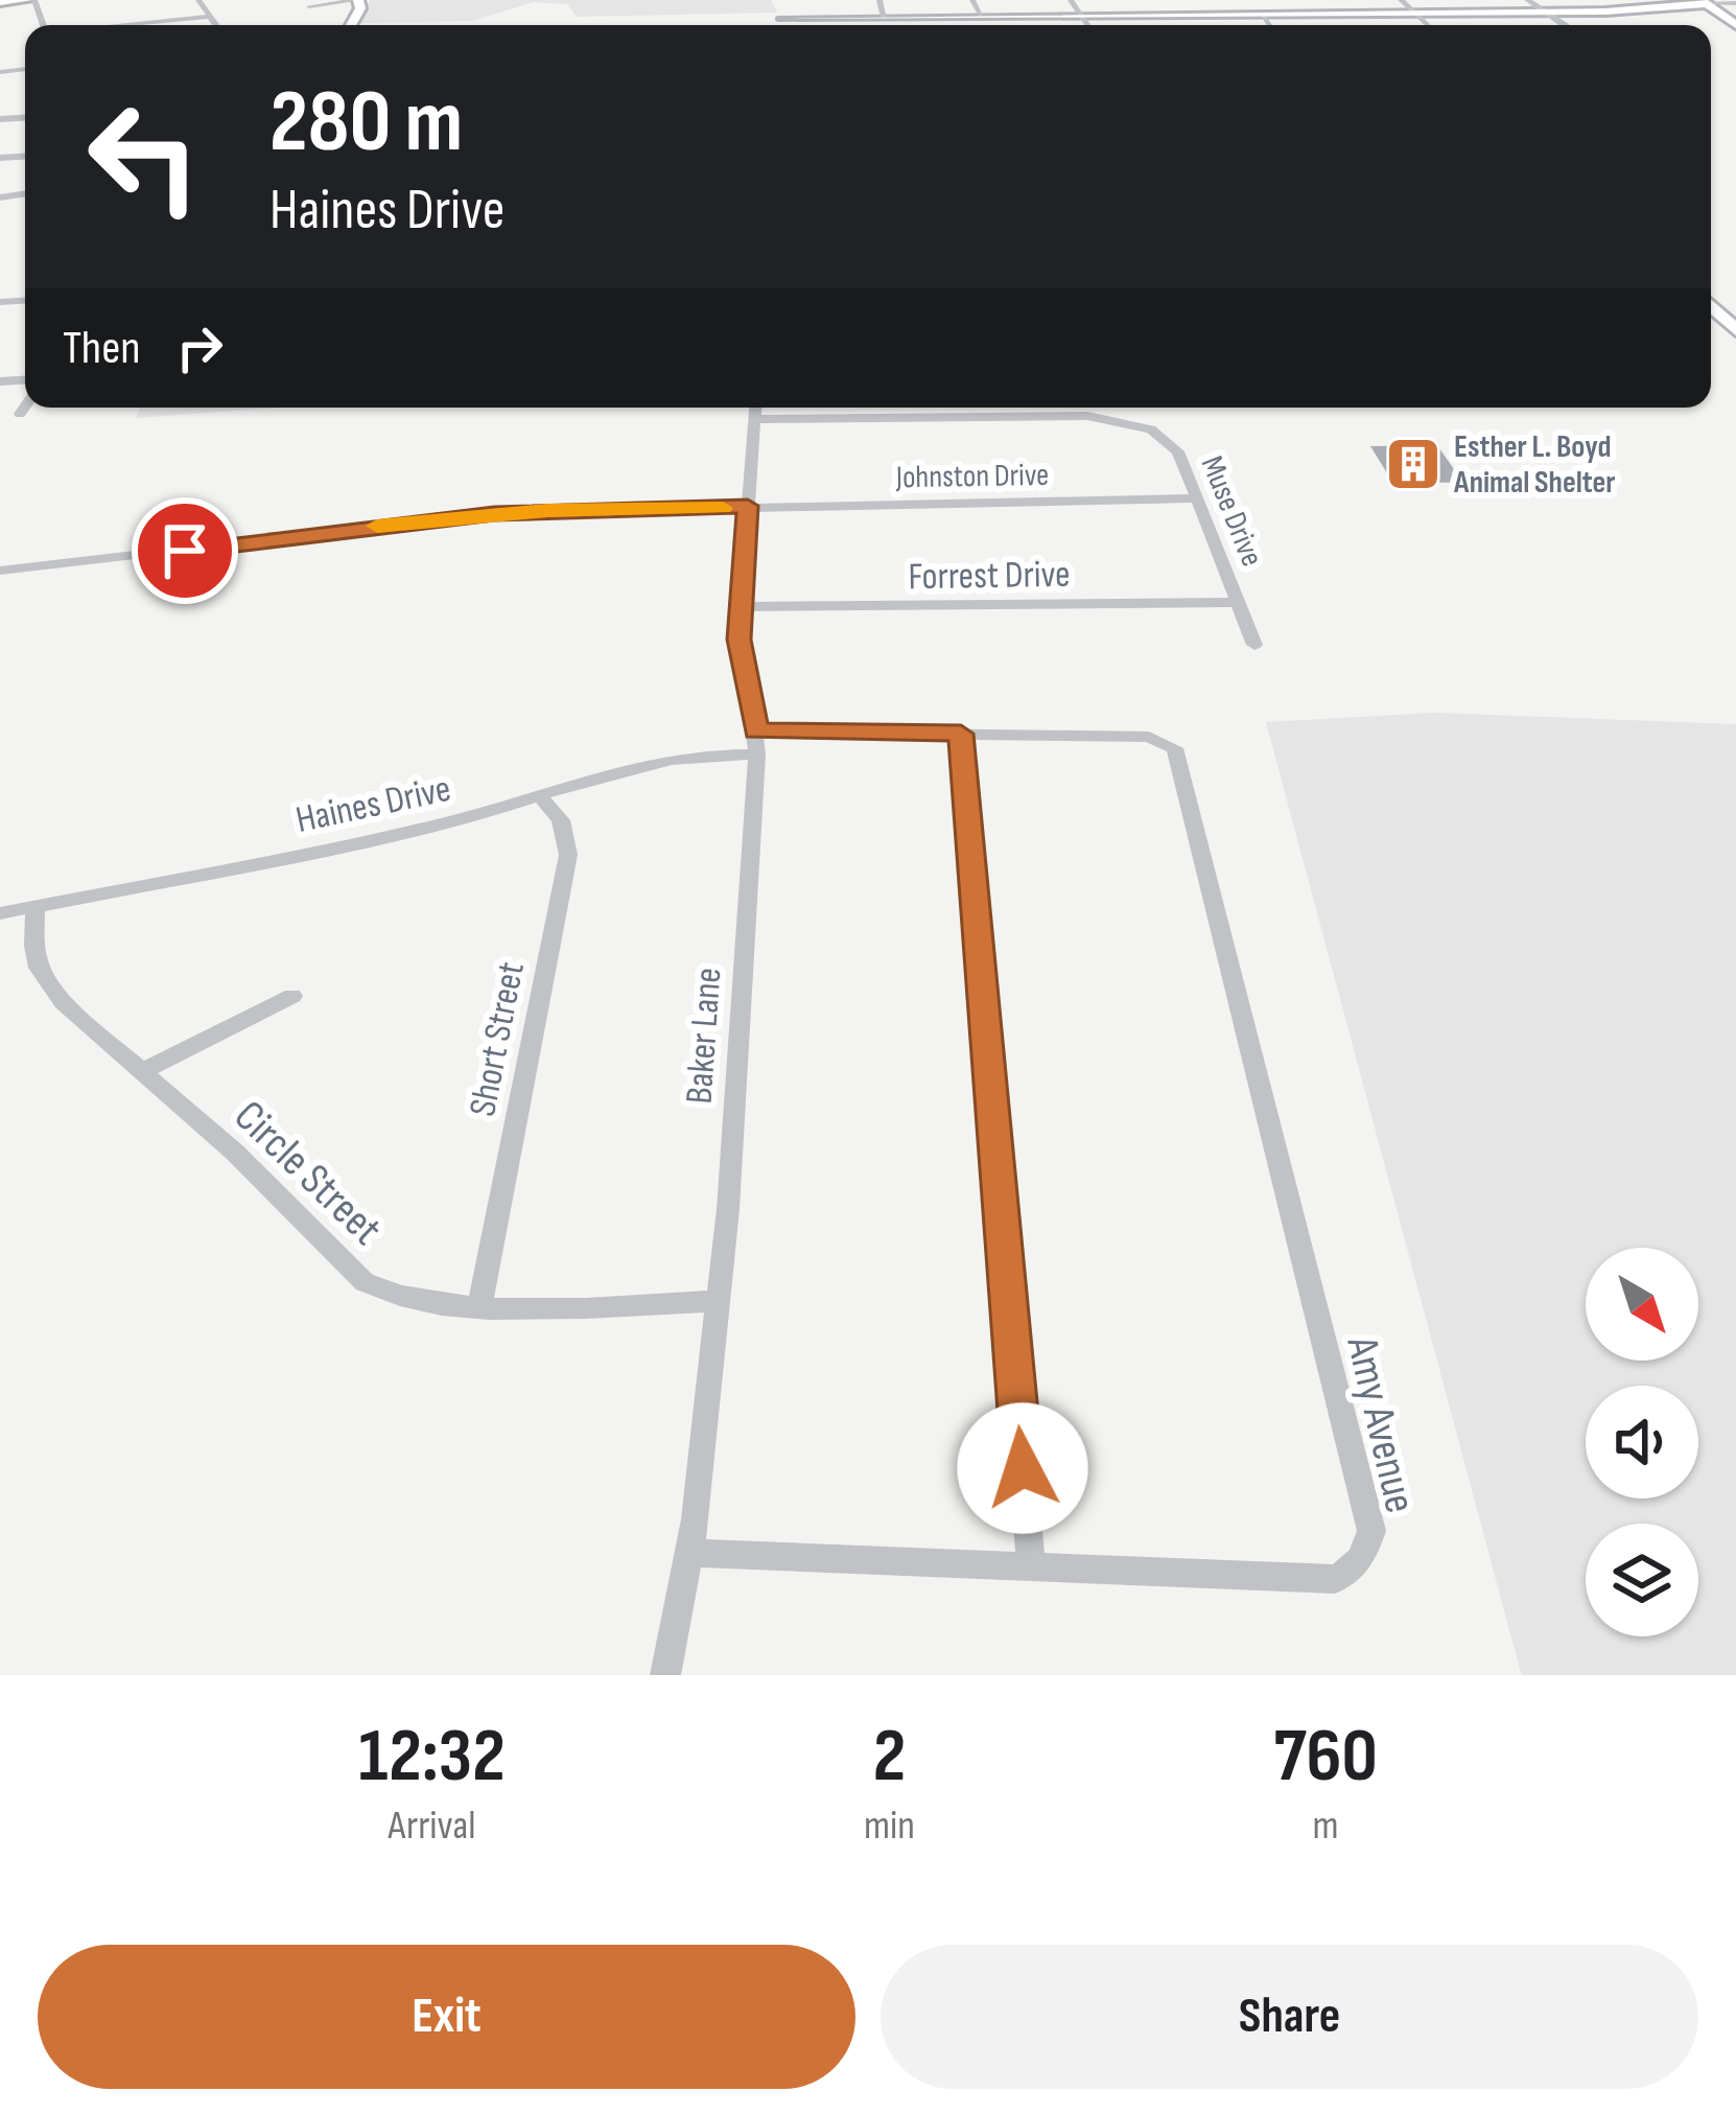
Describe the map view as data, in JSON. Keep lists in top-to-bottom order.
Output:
{
  "streets": {
    "street": [
      "Johnston Drive",
      "Muse Drive",
      "Forrest Drive",
      "Haines Drive",
      "Baker Lane",
      "Short Street",
      "Circle Street",
      "Amy Avenue"
    ]
  },
  "crossings": [
    ["Johnston Drive", "Muse Drive"],
    ["Johnston Drive", "Baker Lane"],
    ["Muse Drive", "Forrest Drive"],
    ["Muse Drive", "Baker Lane"],
    ["Forrest Drive", "Baker Lane"],
    ["Haines Drive", "Baker Lane"],
    ["Haines Drive", "Short Street"],
    ["Haines Drive", "Circle Street"],
    ["Haines Drive", "Amy Avenue"],
    ["Baker Lane", "Circle Street"],
    ["Baker Lane", "Amy Avenue"],
    ["Short Street", "Circle Street"]
  ],
  "places": {
    "building": ["Esther L. Boyd Animal Shelter"]
  },
  "north": "bottom right",
  "page": {
    "turn": ["280 m", "Haines Drive"],
    "then": "Then",
    "eta": [
      "12:32",
      "Arrival",
      "2",
      "min",
      "760",
      "m"
    ],
    "buttons": ["Exit", "Share"]
  }
}
